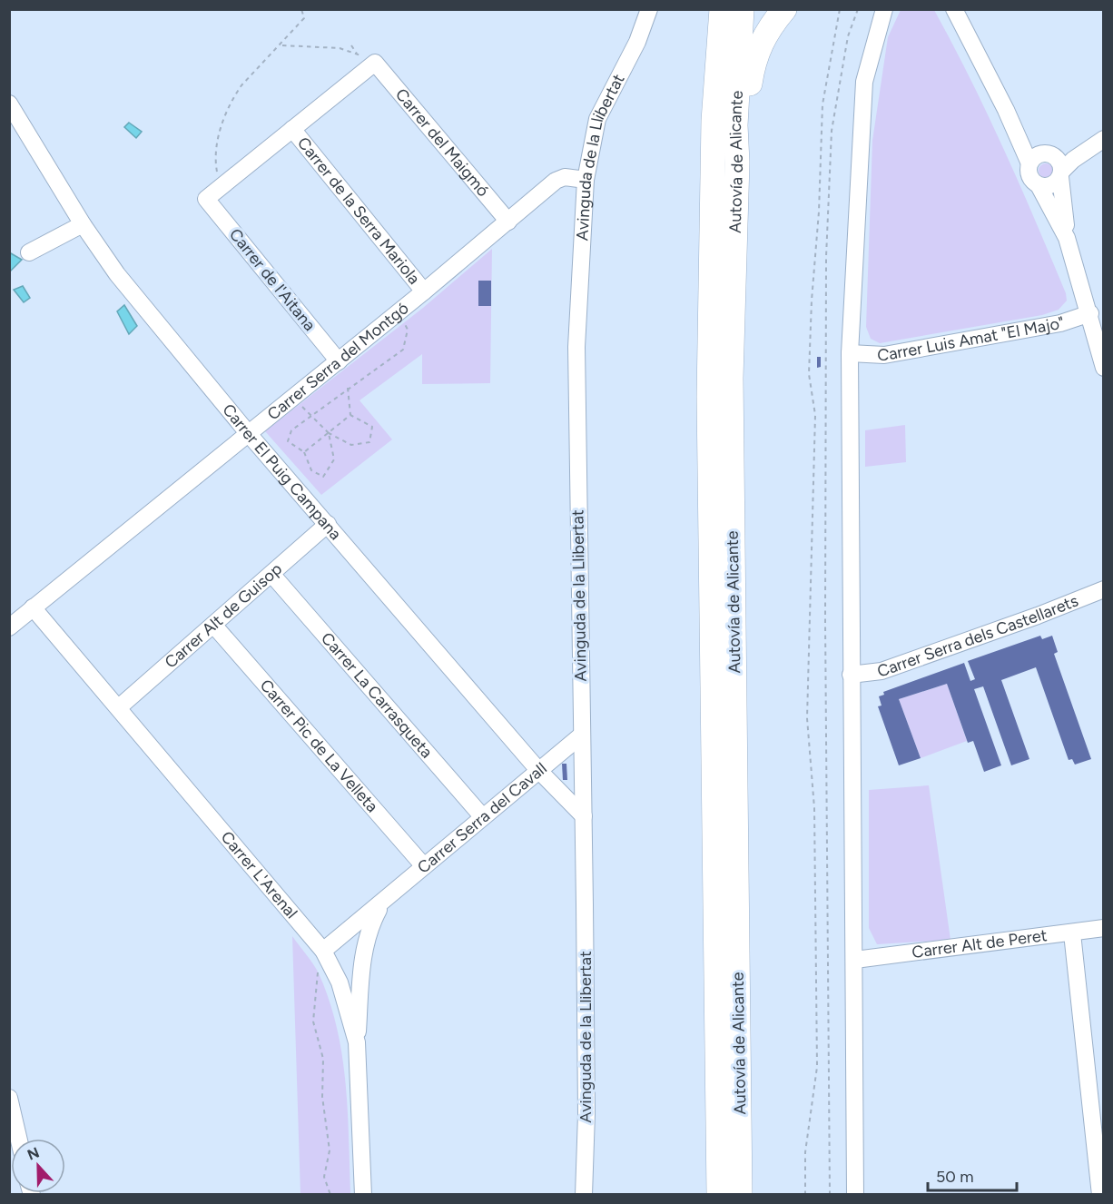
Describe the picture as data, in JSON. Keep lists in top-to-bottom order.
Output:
{
  "streets": {
    "highway": ["Autovía de Alicante"],
    "street": [
      "Carrer del Maigmó",
      "Avinguda de la Llibertat",
      "Carrer de la Serra Mariola",
      "Carrer de l'Aitana",
      "Carrer Luis Amat \"El Majo\"",
      "Carrer Serra del Montgó",
      "Carrer El Puig Campana",
      "Carrer Alt de Guisop",
      "Carrer Serra dels Castellarets",
      "Carrer La Carrasqueta",
      "Carrer Pic de La Velleta",
      "Carrer Serra del Cavall",
      "Carrer L'Arenal",
      "Carrer Alt de Peret"
    ]
  },
  "crossings": [
    ["Carrer del Maigmó", "Carrer Serra del Montgó"],
    ["Avinguda de la Llibertat", "Carrer Serra del Montgó"],
    ["Avinguda de la Llibertat", "Carrer El Puig Campana"],
    ["Avinguda de la Llibertat", "Carrer Serra del Cavall"],
    ["Carrer de la Serra Mariola", "Carrer Serra del Montgó"],
    ["Carrer de l'Aitana", "Carrer Serra del Montgó"],
    ["Carrer Serra del Montgó", "Carrer El Puig Campana"],
    ["Carrer Serra del Montgó", "Carrer L'Arenal"],
    ["Carrer El Puig Campana", "Carrer Alt de Guisop"],
    ["Carrer El Puig Campana", "Carrer Serra del Cavall"],
    ["Carrer Alt de Guisop", "Carrer La Carrasqueta"],
    ["Carrer Alt de Guisop", "Carrer Pic de La Velleta"],
    ["Carrer Alt de Guisop", "Carrer L'Arenal"],
    ["Carrer La Carrasqueta", "Carrer Serra del Cavall"],
    ["Carrer Pic de La Velleta", "Carrer Serra del Cavall"],
    ["Carrer Serra del Cavall", "Carrer L'Arenal"]
  ],
  "scale_bar": "50 m",
  "north": "top"
}
